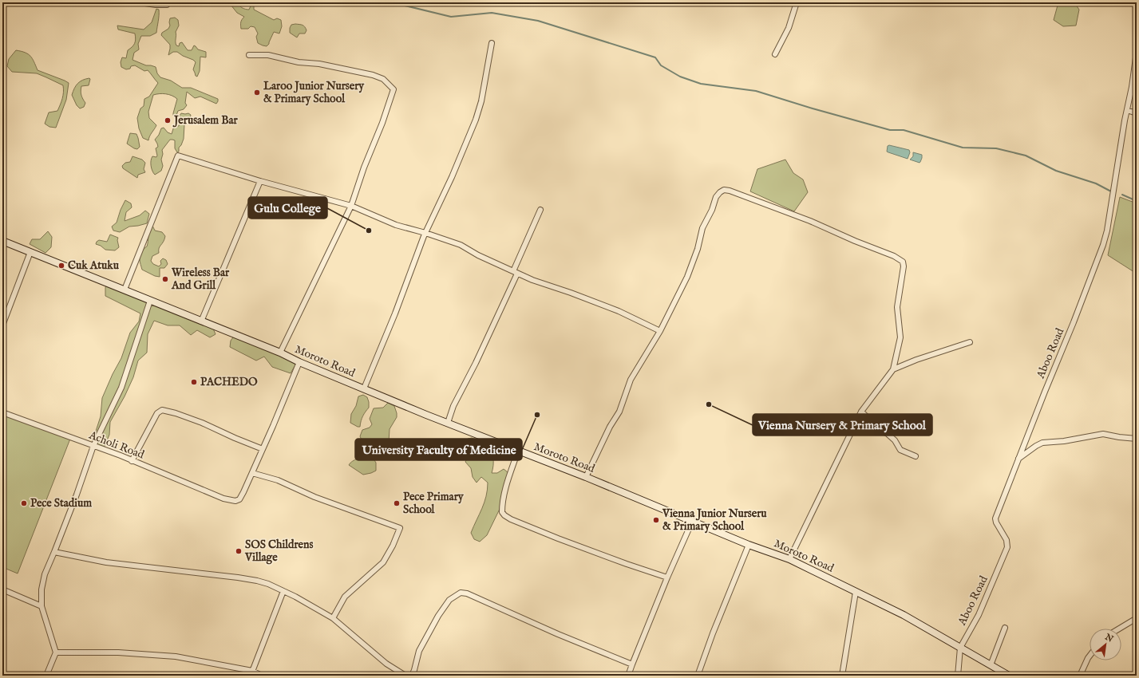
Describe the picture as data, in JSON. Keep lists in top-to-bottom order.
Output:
{
  "streets": {
    "main road": ["Moroto Road"],
    "street": ["Aboo Road", "Acholi Road"]
  },
  "crossings": [
    ["Aboo Road", "Moroto Road"]
  ],
  "places": [
    "Laroo Junior Nursery & Primary School",
    "Jerusalem Bar",
    "Gulu College",
    "Cuk Atuku",
    "Wireless Bar And Grill",
    "PACHEDO",
    "Vienna Nursery & Primary School",
    "University Faculty of Medicine",
    "Pece Stadium",
    "Pece Primary School",
    "Vienna Junior Nurseru & Primary School",
    "SOS Childrens Village"
  ],
  "north": "top right"
}
